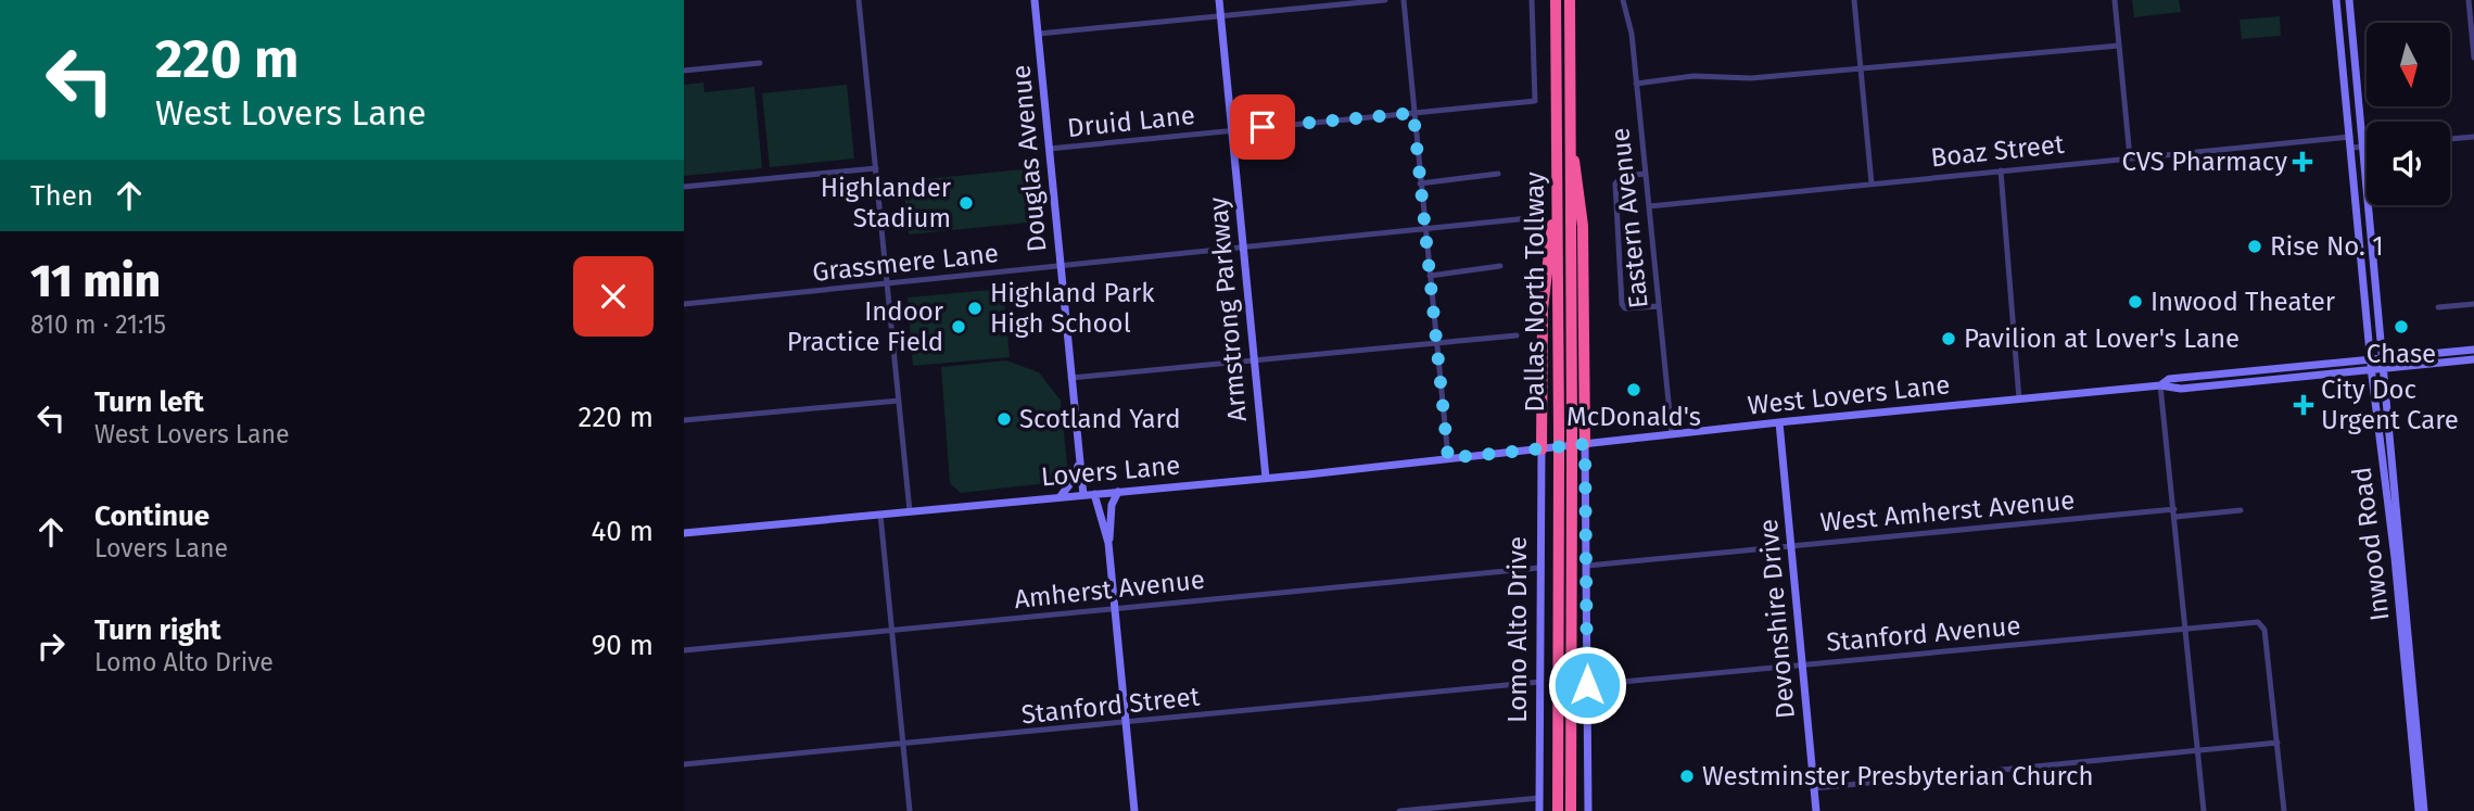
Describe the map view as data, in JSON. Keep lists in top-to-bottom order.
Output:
{
  "streets": {
    "highway": ["Dallas North Tollway"],
    "main road": [
      "Douglas Avenue",
      "Armstrong Parkway",
      "West Lovers Lane",
      "Lovers Lane",
      "Inwood Road",
      "Devonshire Drive",
      "Lomo Alto Drive"
    ],
    "street": [
      "Druid Lane",
      "Boaz Street",
      "Eastern Avenue",
      "Grassmere Lane",
      "West Amherst Avenue",
      "Amherst Avenue",
      "Stanford Avenue",
      "Stanford Street"
    ]
  },
  "crossings": [
    ["Druid Lane", "Douglas Avenue"],
    ["Druid Lane", "Armstrong Parkway"],
    ["Boaz Street", "Eastern Avenue"],
    ["Boaz Street", "Inwood Road"],
    ["Douglas Avenue", "Grassmere Lane"],
    ["Douglas Avenue", "Lovers Lane"],
    ["Eastern Avenue", "West Lovers Lane"],
    ["Grassmere Lane", "Armstrong Parkway"],
    ["Armstrong Parkway", "Lovers Lane"],
    ["West Lovers Lane", "Lovers Lane"],
    ["West Lovers Lane", "Inwood Road"],
    ["West Lovers Lane", "Devonshire Drive"],
    ["West Lovers Lane", "Lomo Alto Drive"],
    ["Lovers Lane", "Lomo Alto Drive"],
    ["West Amherst Avenue", "Devonshire Drive"],
    ["Amherst Avenue", "Lomo Alto Drive"],
    ["Devonshire Drive", "Stanford Avenue"],
    ["Lomo Alto Drive", "Stanford Street"]
  ],
  "places": {
    "health": ["CVS Pharmacy", "City Doc Urgent Care"],
    "other": [
      "Highlander Stadium",
      "Rise No. 1",
      "Inwood Theater",
      "Highland Park High School",
      "Indoor Practice Field",
      "Chase",
      "Pavilion at Lover's Lane",
      "McDonald's",
      "Scotland Yard",
      "Westminster Presbyterian Church"
    ]
  },
  "north": "bottom",
  "page": {
    "turn": ["220 m", "West Lovers Lane"],
    "then": "Then",
    "heading": ["11 min", "810 m · 21:15"],
    "list": [
      {
        "name": "Turn left",
        "note": "West Lovers Lane",
        "value": "220 m"
      },
      {
        "name": "Continue",
        "note": "Lovers Lane",
        "value": "40 m"
      },
      {
        "name": "Turn right",
        "note": "Lomo Alto Drive",
        "value": "90 m"
      }
    ]
  }
}
